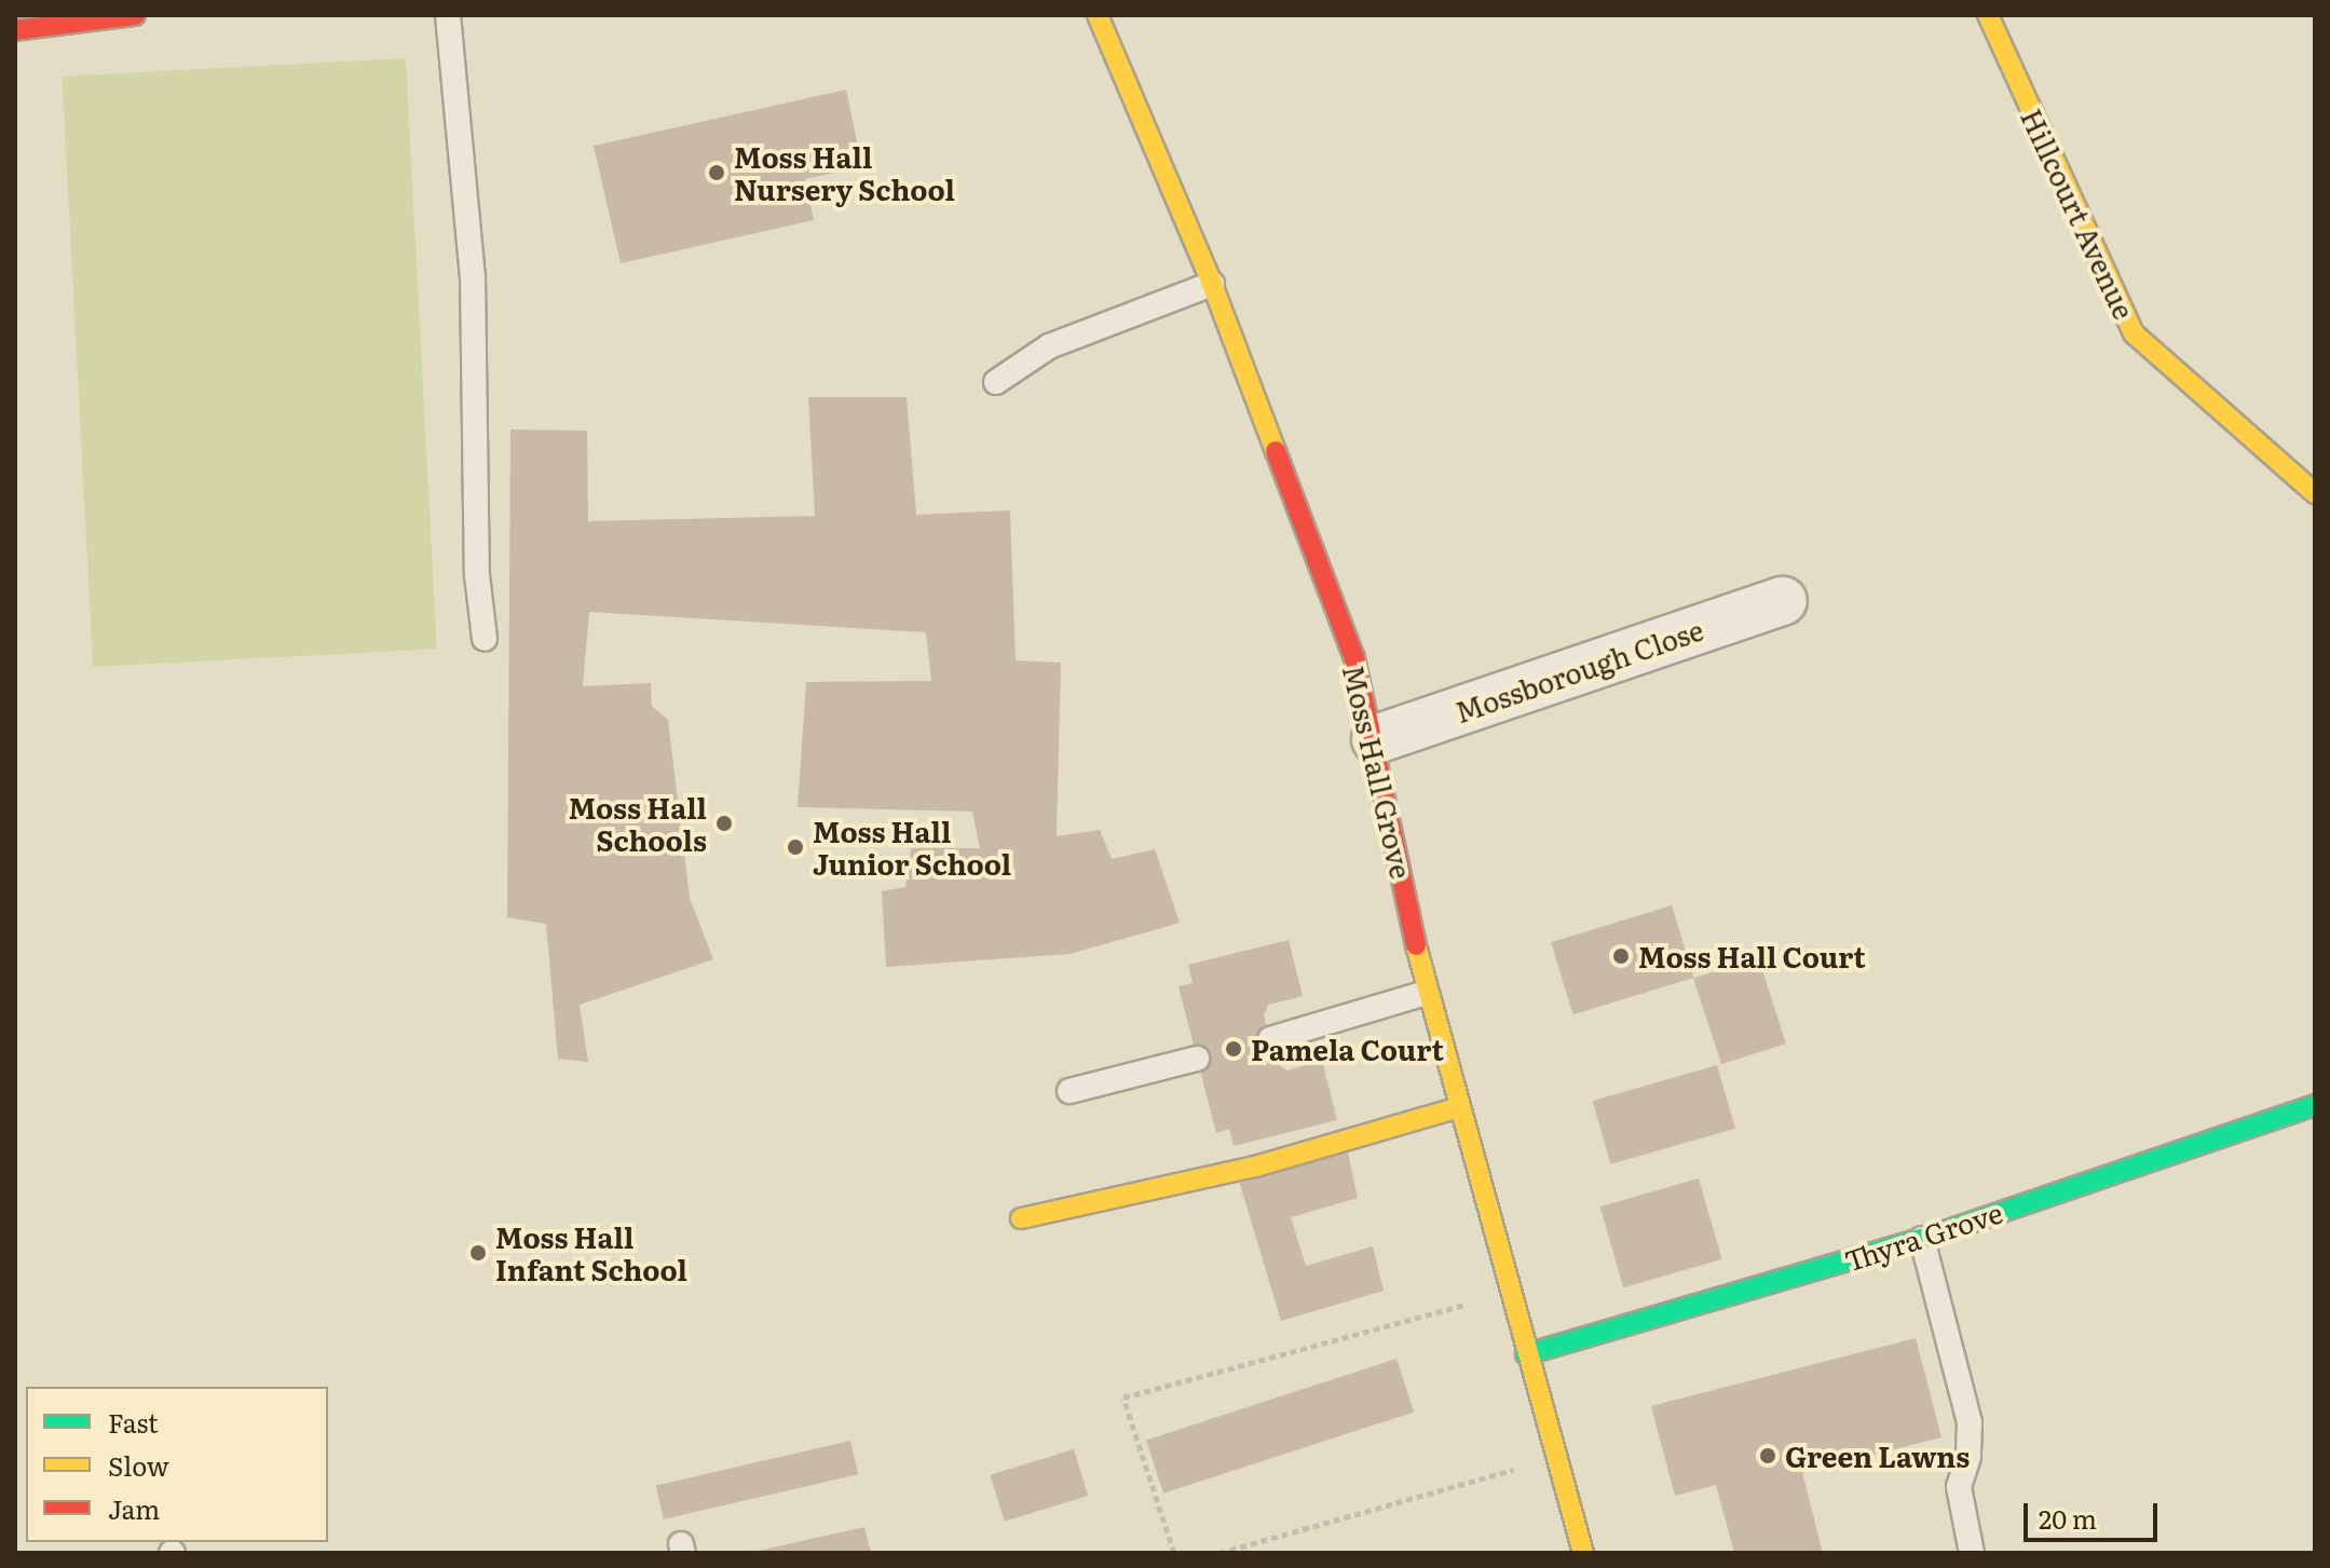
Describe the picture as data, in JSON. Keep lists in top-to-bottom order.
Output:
{
  "streets": {
    "street": [
      "Hillcourt Avenue",
      "Mossborough Close",
      "Moss Hall Grove",
      "Thyra Grove"
    ]
  },
  "crossings": [
    ["Mossborough Close", "Moss Hall Grove"],
    ["Moss Hall Grove", "Thyra Grove"]
  ],
  "places": [
    "Moss Hall Nursery School",
    "Moss Hall Schools",
    "Moss Hall Junior School",
    "Moss Hall Court",
    "Pamela Court",
    "Moss Hall Infant School",
    "Green Lawns"
  ],
  "legend": ["Fast", "Slow", "Jam"],
  "scale_bar": "20 m"
}
